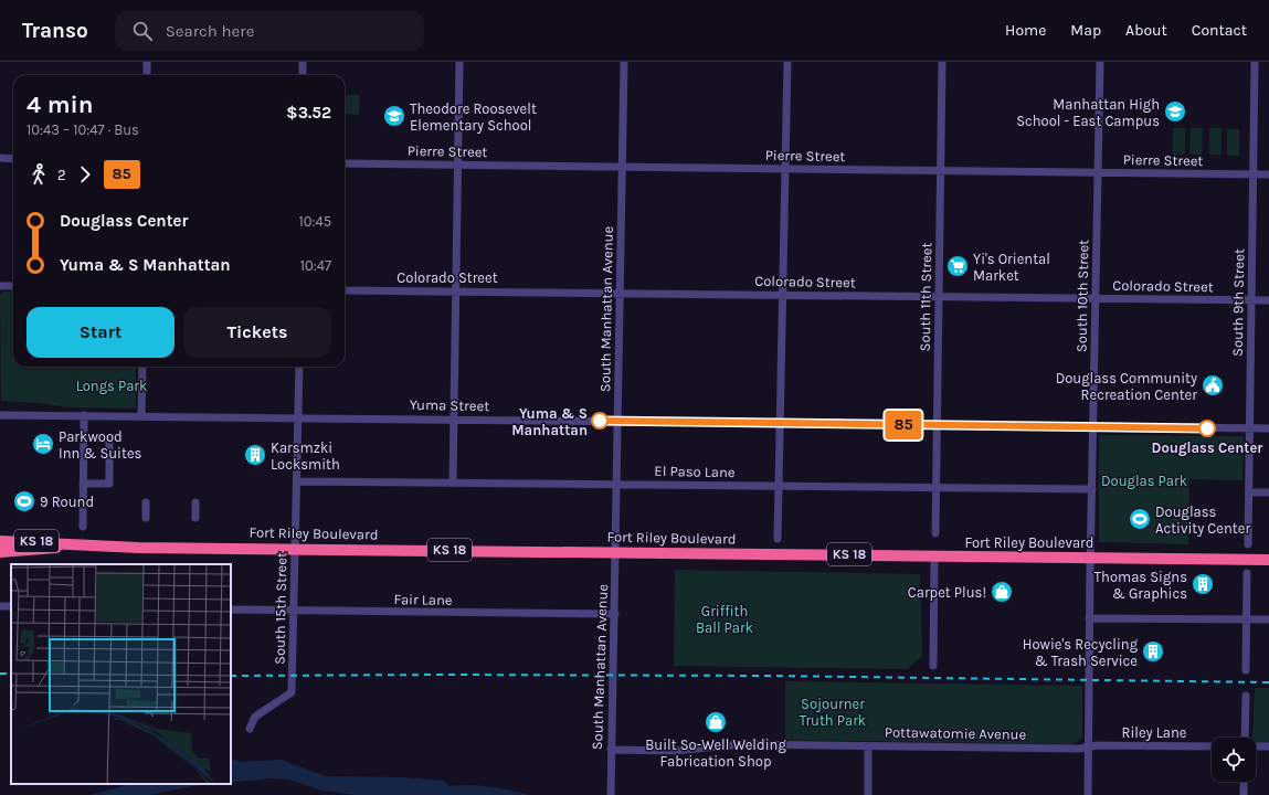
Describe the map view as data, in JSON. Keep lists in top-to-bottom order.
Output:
{
  "streets": {
    "highway": ["Fort Riley Boulevard", "KS 18"],
    "street": [
      "Pierre Street",
      "Colorado Street",
      "South 10th Street",
      "South 11th Street",
      "South 9th Street",
      "South Manhattan Avenue",
      "Yuma Street",
      "El Paso Lane",
      "Fair Lane",
      "South 15th Street",
      "Riley Lane",
      "Pottawatomie Avenue"
    ]
  },
  "crossings": [
    ["Pierre Street", "South 10th Street"],
    ["Pierre Street", "South 11th Street"],
    ["Pierre Street", "South 9th Street"],
    ["Pierre Street", "South Manhattan Avenue"],
    ["Colorado Street", "South 10th Street"],
    ["Colorado Street", "South 11th Street"],
    ["Colorado Street", "South 9th Street"],
    ["Colorado Street", "South Manhattan Avenue"],
    ["South 10th Street", "Yuma Street"],
    ["South 10th Street", "El Paso Lane"],
    ["South 10th Street", "Fort Riley Boulevard"],
    ["South 10th Street", "Riley Lane"],
    ["South 10th Street", "Pottawatomie Avenue"],
    ["South 11th Street", "Yuma Street"],
    ["South 11th Street", "El Paso Lane"],
    ["South 9th Street", "Yuma Street"],
    ["South Manhattan Avenue", "Yuma Street"],
    ["South Manhattan Avenue", "El Paso Lane"],
    ["South Manhattan Avenue", "Fort Riley Boulevard"],
    ["South Manhattan Avenue", "Fair Lane"],
    ["South Manhattan Avenue", "Pottawatomie Avenue"],
    ["Yuma Street", "South 15th Street"],
    ["El Paso Lane", "South 15th Street"],
    ["Fort Riley Boulevard", "South 15th Street"],
    ["Fair Lane", "South 15th Street"],
    ["Riley Lane", "Pottawatomie Avenue"]
  ],
  "parks": [
    "Longs Park",
    "Douglas Park",
    "Griffith Ball Park",
    "Sojourner Truth Park"
  ],
  "places": {
    "school or university": ["Manhattan High School - East Campus", "Theodore Roosevelt Elementary School"],
    "supermarket": ["Yi's Oriental Market"],
    "public building": ["Douglass Community Recreation Center"],
    "other": ["Yuma & S Manhattan", "Douglass Center"],
    "hotel": ["Parkwood Inn & Suites"],
    "building": ["Karsmzki Locksmith", "Thomas Signs & Graphics", "Howie's Recycling & Trash Service"],
    "sports": ["9 Round", "Douglass Activity Center"],
    "shop": ["Carpet Plus!", "Built So-Well Welding Fabrication Shop"]
  },
  "lines": ["bus line 85"],
  "page": {
    "header": "Transo",
    "search": "Search here",
    "nav": [
      "Home",
      "Map",
      "About",
      "Contact"
    ],
    "on_map": "85",
    "heading": ["4 min", "10:43 – 10:47 · Bus", "$3.52"],
    "legs": ["2", "85"],
    "list": [
      {
        "name": "Douglass Center",
        "value": "10:45"
      },
      {
        "name": "Yuma & S Manhattan",
        "value": "10:47"
      }
    ],
    "buttons": ["Start", "Tickets"]
  }
}
